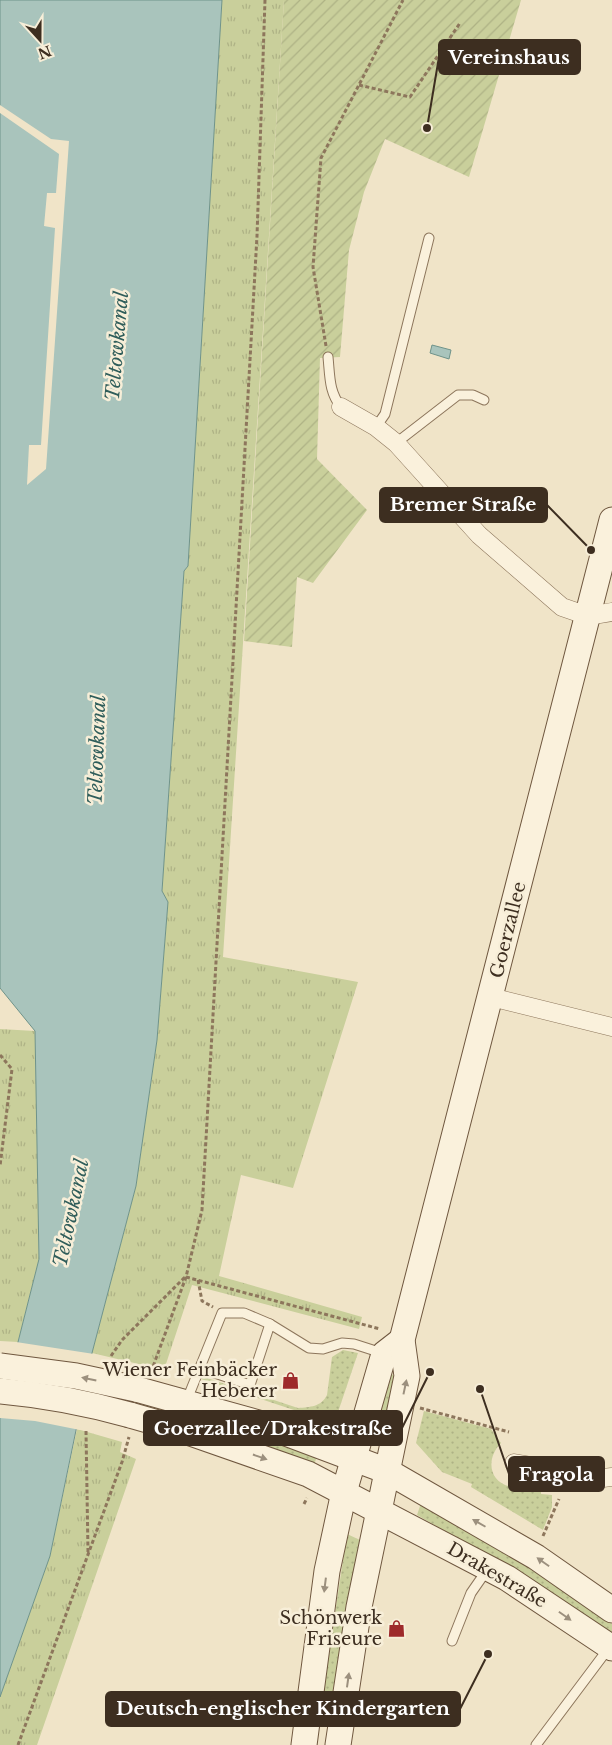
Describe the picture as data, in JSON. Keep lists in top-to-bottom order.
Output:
{
  "streets": {
    "main road": ["Goerzallee", "Drakestraße"]
  },
  "crossings": [
    ["Goerzallee", "Drakestraße"]
  ],
  "water": ["Teltowkanal"],
  "places": {
    "other": [
      "Vereinshaus",
      "Bremer Straße",
      "Goerzallee/Drakestraße",
      "Fragola",
      "Deutsch-englischer Kindergarten"
    ],
    "shop": ["Wiener Feinbäcker Heberer", "Schönwerk Friseure"]
  },
  "north": "bottom"
}
